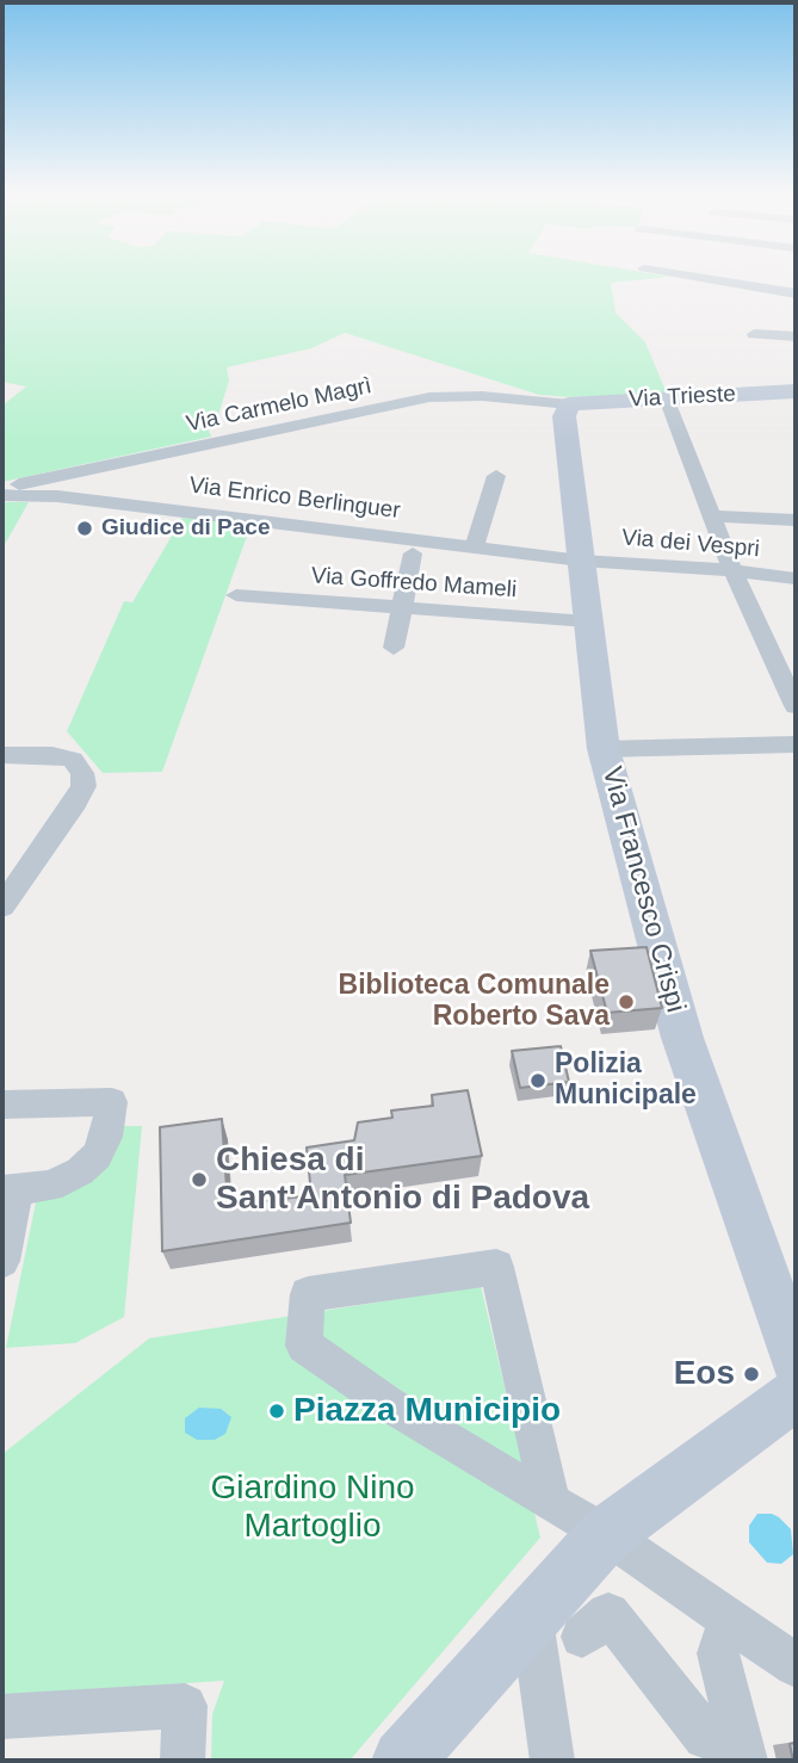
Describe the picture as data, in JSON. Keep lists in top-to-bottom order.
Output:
{
  "streets": {
    "street": [
      "Via Trieste",
      "Via Carmelo Magrì",
      "Via Enrico Berlinguer",
      "Via dei Vespri",
      "Via Goffredo Mameli",
      "Via Francesco Crispi"
    ]
  },
  "crossings": [
    ["Via Trieste", "Via Carmelo Magrì"],
    ["Via Trieste", "Via Francesco Crispi"],
    ["Via Carmelo Magrì", "Via Enrico Berlinguer"],
    ["Via Carmelo Magrì", "Via Francesco Crispi"],
    ["Via Enrico Berlinguer", "Via dei Vespri"],
    ["Via Enrico Berlinguer", "Via Francesco Crispi"],
    ["Via dei Vespri", "Via Francesco Crispi"],
    ["Via Goffredo Mameli", "Via Francesco Crispi"]
  ],
  "parks": ["Giardino Nino Martoglio"],
  "places": [
    "Giudice di Pace",
    "Biblioteca Comunale Roberto Sava",
    "Polizia Municipale",
    "Chiesa di Sant'Antonio di Padova",
    "Eos",
    "Piazza Municipio"
  ]
}
